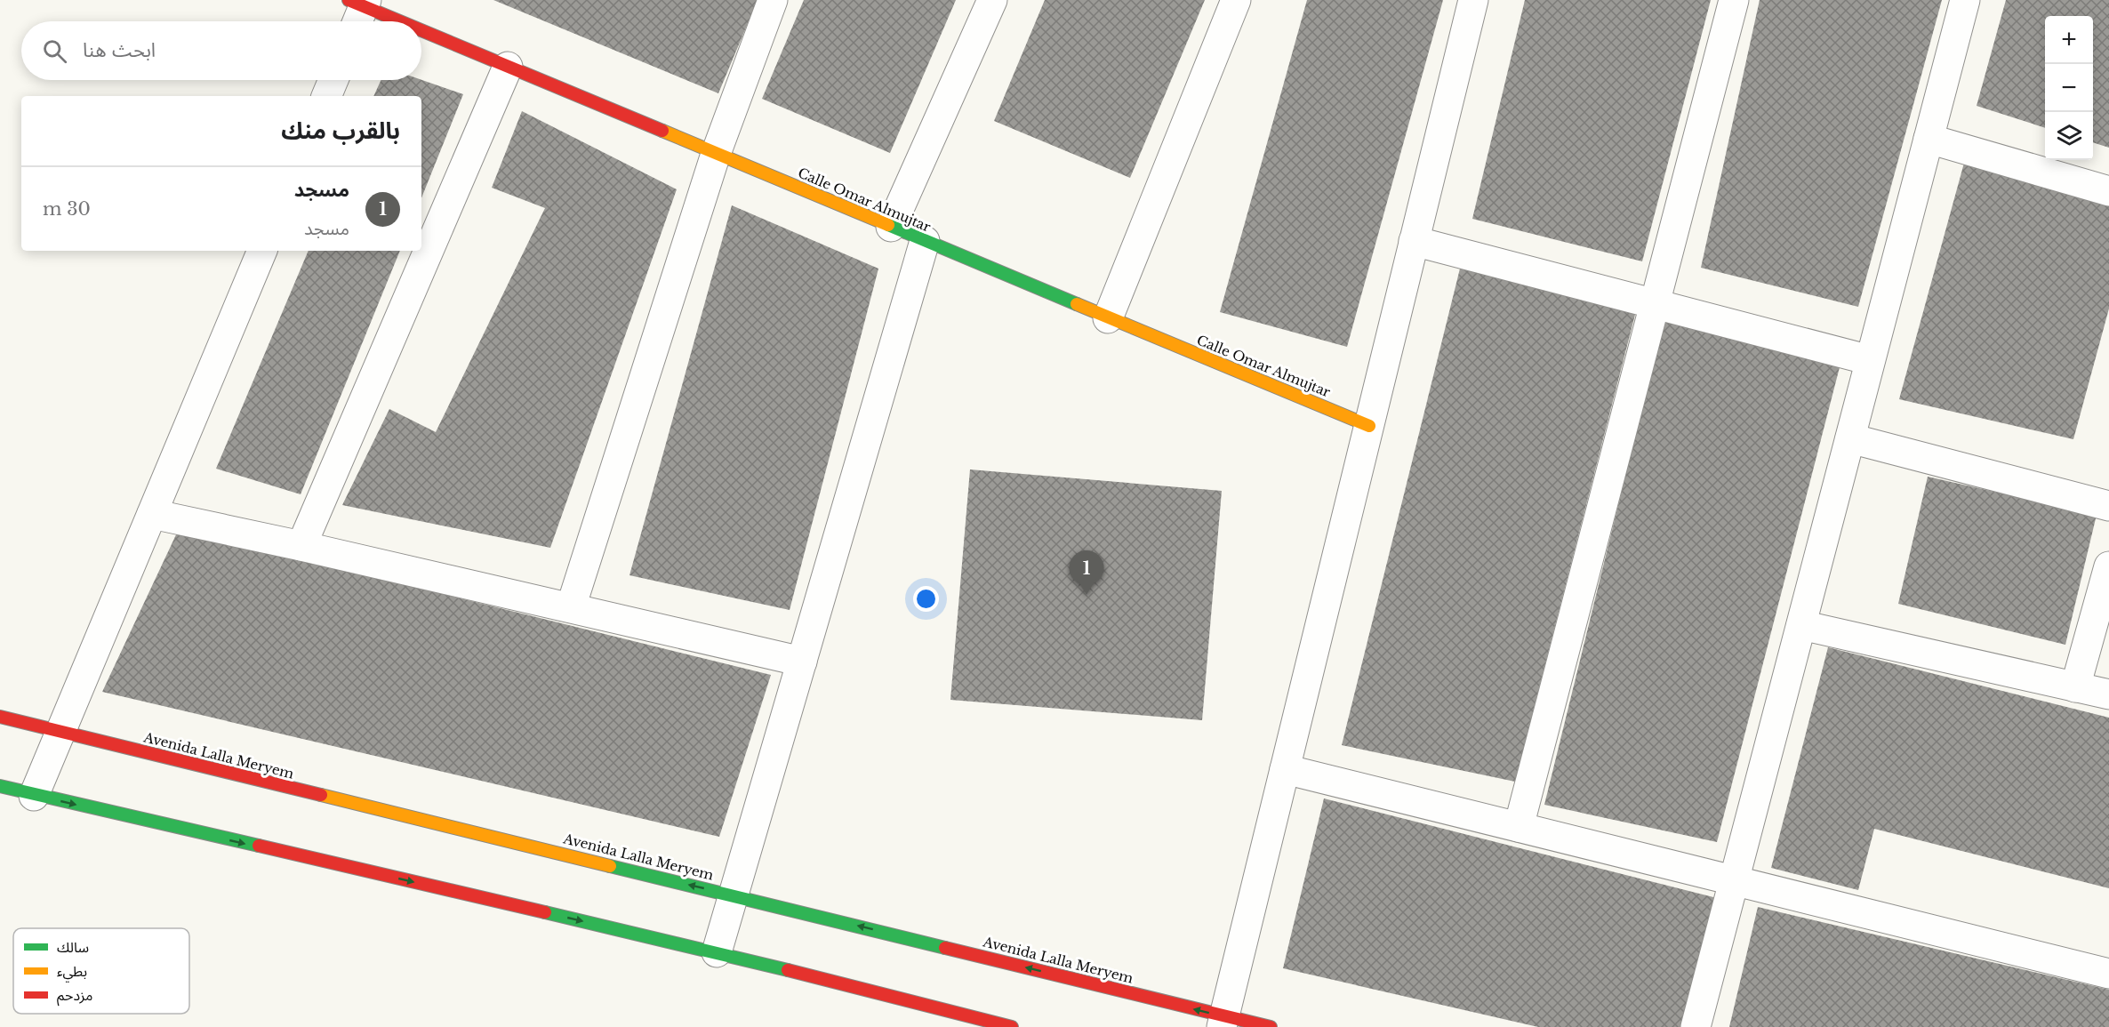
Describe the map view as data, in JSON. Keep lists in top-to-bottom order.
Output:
{
  "streets": {
    "street": ["Calle Omar Almujtar", "Avenida Lalla Meryem"]
  },
  "legend": ["سالك", "بطيء", "مزدحم"],
  "page": {
    "map_buttons": ["+", "−"],
    "search": "ابحث هنا",
    "heading": "بالقرب منك",
    "list": [
      {
        "mark": "1",
        "name": "مسجد",
        "note": "مسجد",
        "value": "30 m"
      }
    ],
    "pins": "1"
  }
}
